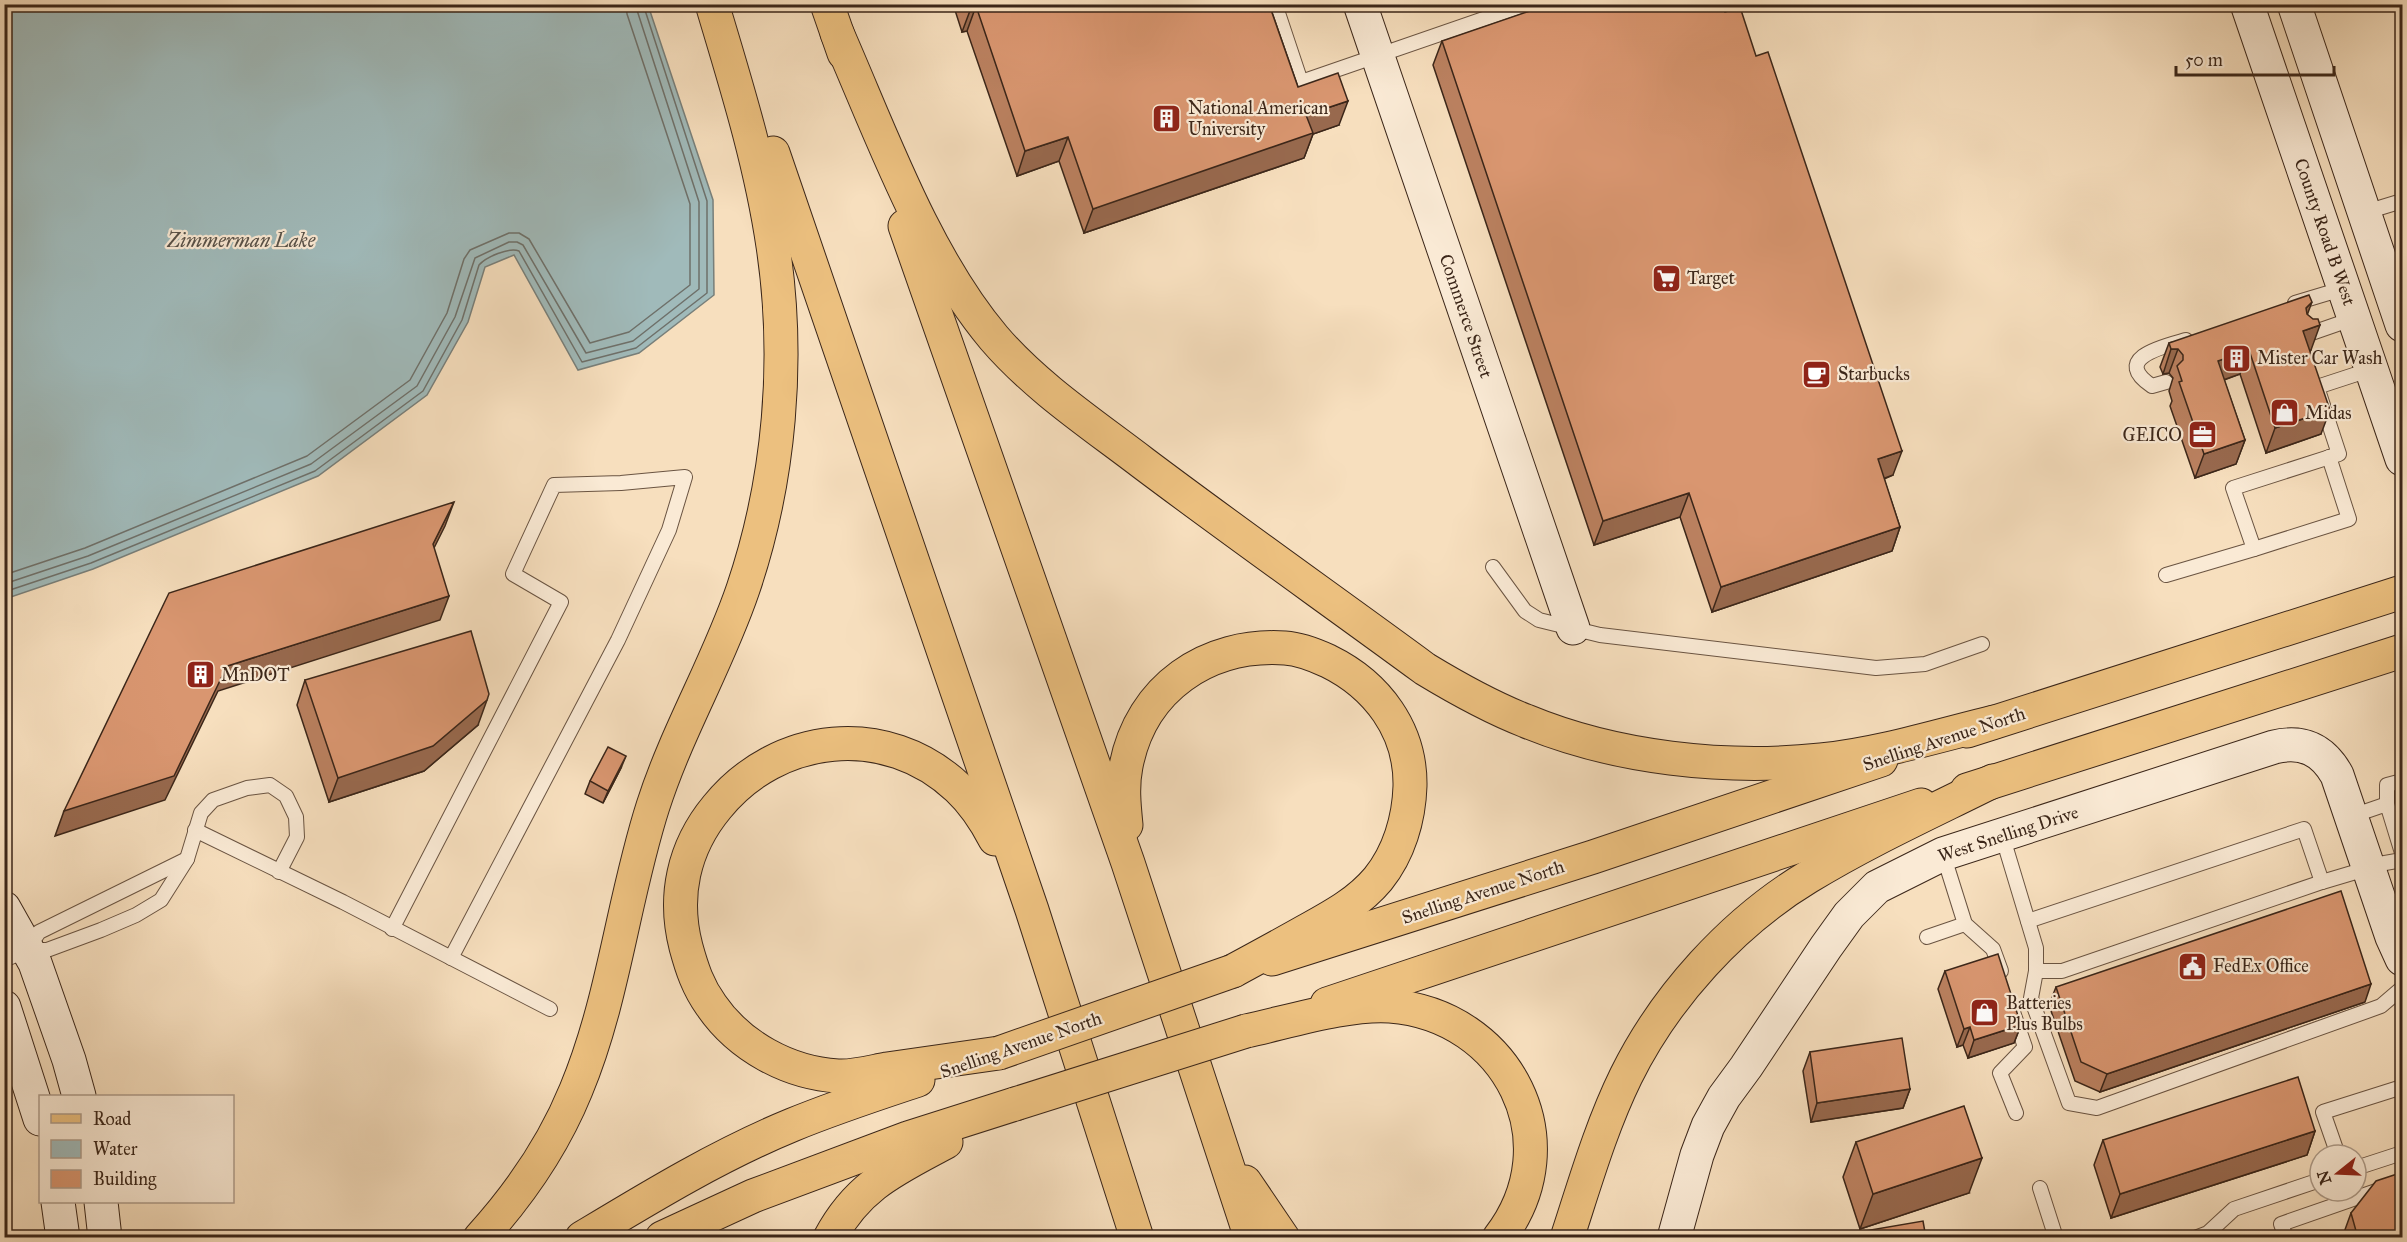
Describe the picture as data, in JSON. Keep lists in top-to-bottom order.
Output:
{
  "streets": {
    "main road": ["Snelling Avenue North"],
    "street": ["County Road B West", "Commerce Street", "West Snelling Drive"]
  },
  "water": ["Zimmerman Lake"],
  "places": {
    "building": ["National American University", "Mister Car Wash", "MnDOT"],
    "supermarket": ["Target"],
    "cafe": ["Starbucks"],
    "shop": ["Midas", "Batteries Plus Bulbs"],
    "office": ["GEICO"],
    "public building": ["FedEx Office"]
  },
  "legend": ["Road", "Water", "Building"],
  "scale_bar": "50 m",
  "north": "left"
}
